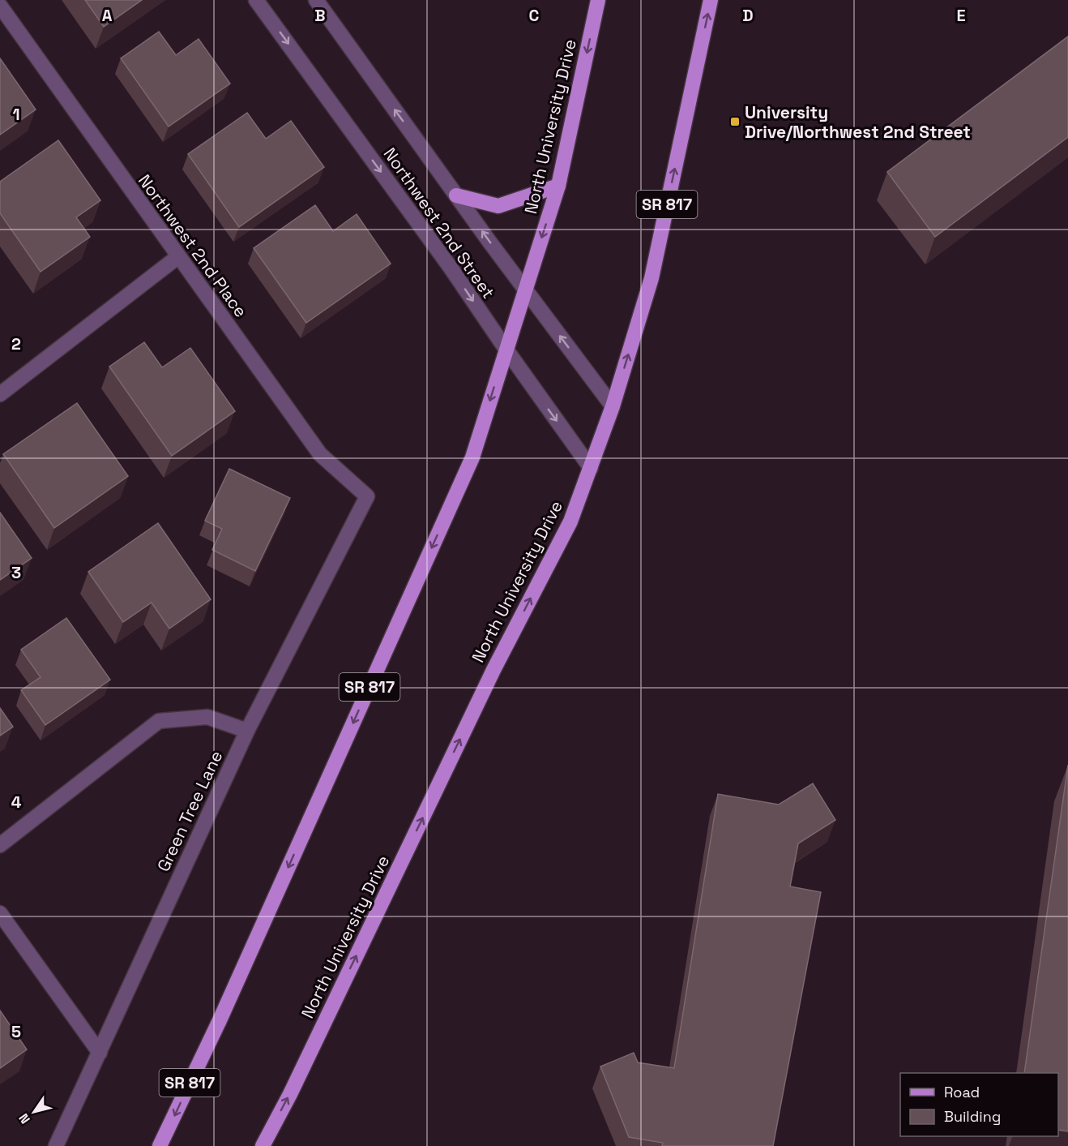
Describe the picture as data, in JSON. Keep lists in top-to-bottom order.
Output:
{
  "streets": {
    "main road": ["North University Drive", "SR 817"],
    "street": ["Northwest 2nd Street", "Northwest 2nd Place", "Green Tree Lane"]
  },
  "crossings": [
    ["North University Drive", "Northwest 2nd Street"],
    ["Northwest 2nd Place", "Green Tree Lane"]
  ],
  "places": {
    "transit": ["University Drive/Northwest 2nd Street"]
  },
  "legend": ["Road", "Building"],
  "north": "bottom left",
  "grid": {
    "columns": [
      "A",
      "B",
      "C",
      "D",
      "E"
    ],
    "rows": [
      "1",
      "2",
      "3",
      "4",
      "5"
    ]
  }
}
